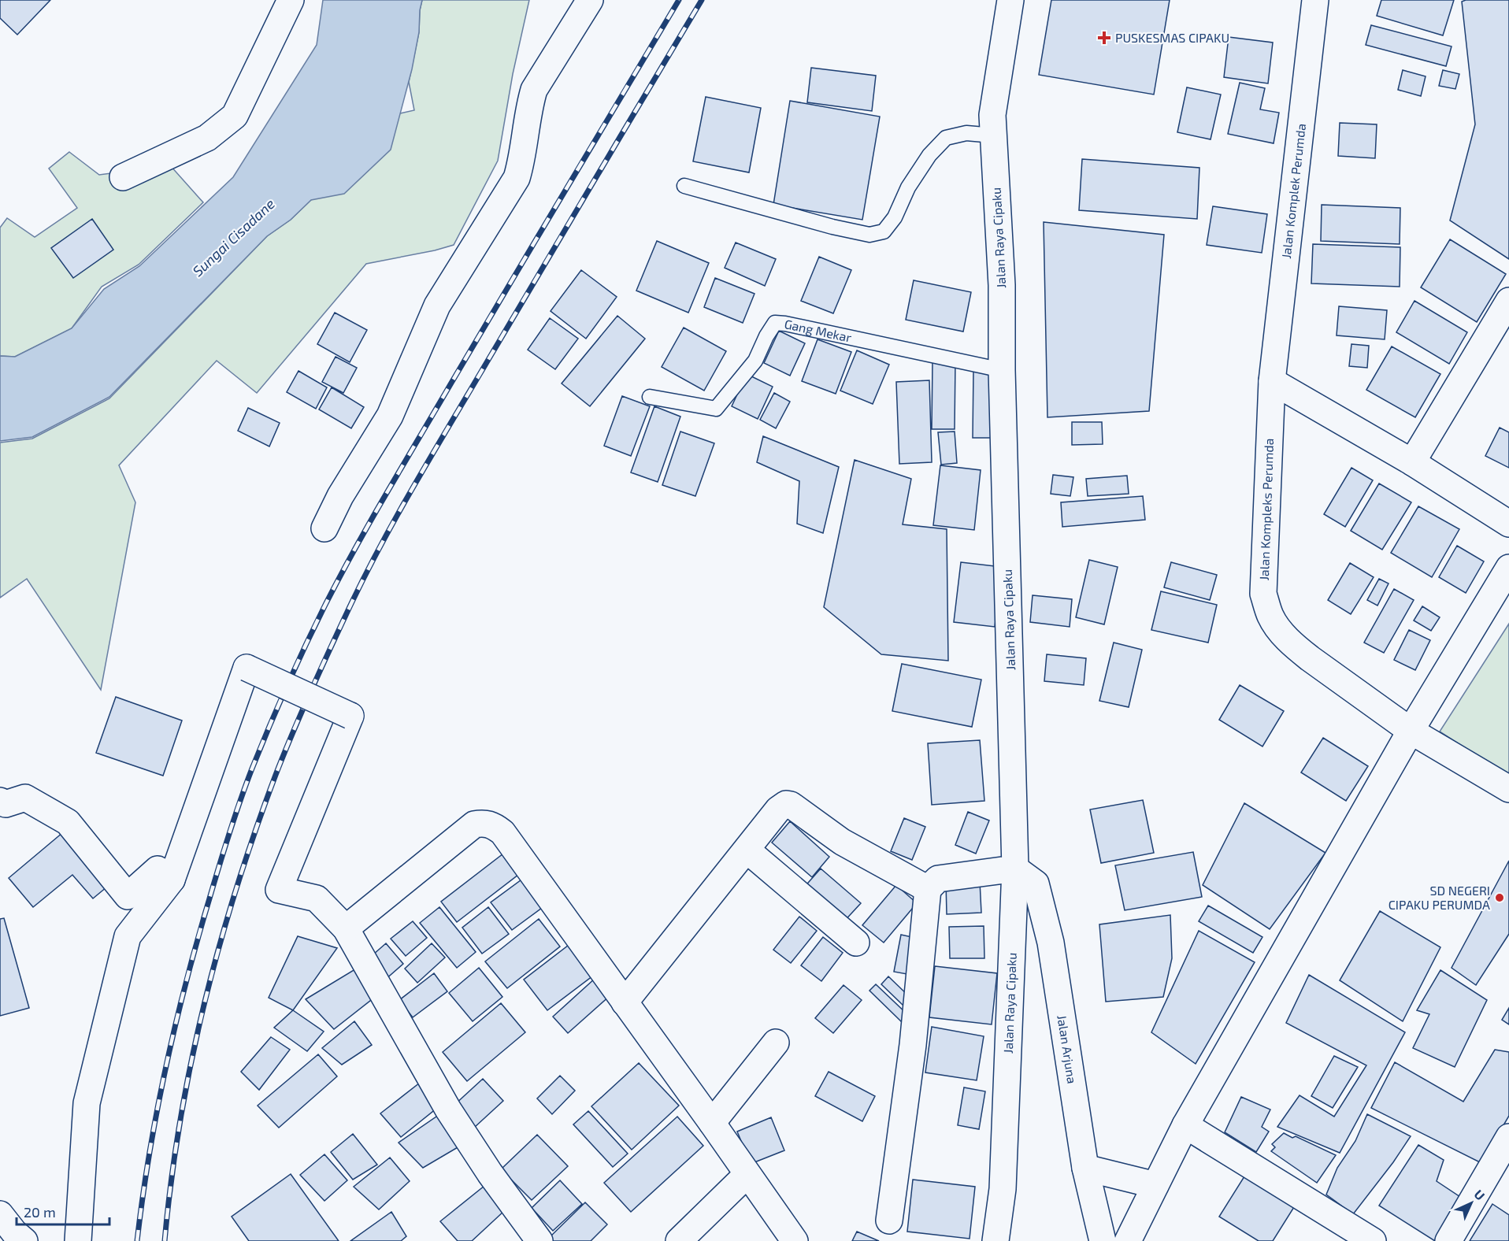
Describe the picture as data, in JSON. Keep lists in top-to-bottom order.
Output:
{
  "streets": {
    "street": [
      "Jalan Komplek Perumda",
      "Jalan Raya Cipaku",
      "Jalan Kompleks Perumda",
      "Jalan Arjuna"
    ],
    "lane": ["Gang Mekar"]
  },
  "crossings": [
    ["Jalan Komplek Perumda", "Jalan Kompleks Perumda"],
    ["Jalan Raya Cipaku", "Gang Mekar"],
    ["Jalan Raya Cipaku", "Jalan Arjuna"]
  ],
  "water": ["Sungai Cisadane"],
  "places": {
    "health": ["PUSKESMAS CIPAKU"],
    "other": ["SD NEGERI CIPAKU PERUMDA"]
  },
  "scale_bar": "20 m",
  "north": "top right"
}
